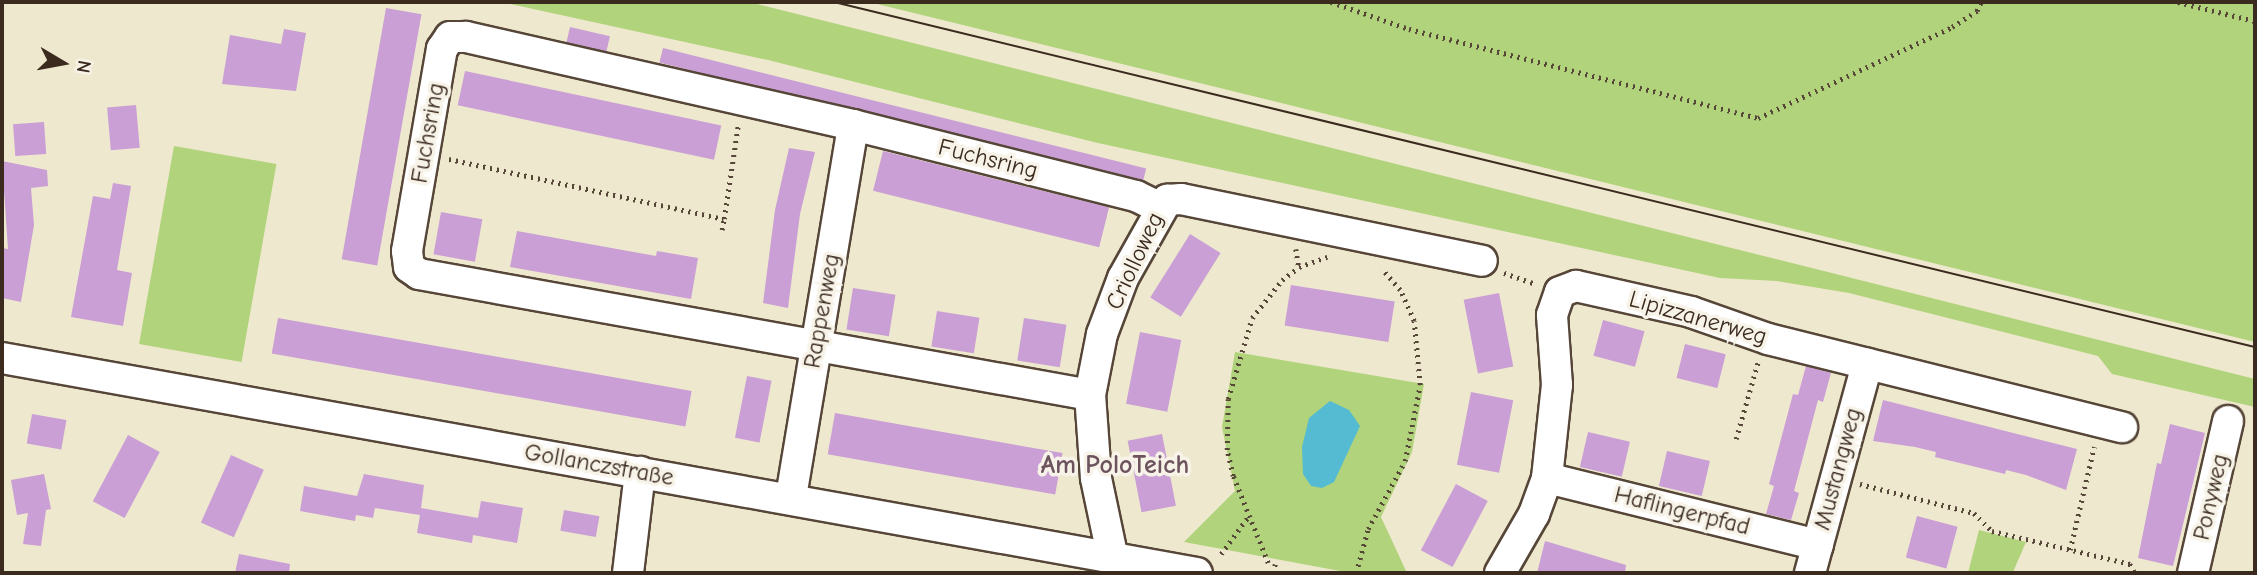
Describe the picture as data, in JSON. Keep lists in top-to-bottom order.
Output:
{
  "streets": {
    "street": [
      "Fuchsring",
      "Criolloweg",
      "Rappenweg",
      "Lipizzanerweg",
      "Gollanczstraße",
      "Mustangweg",
      "Ponyweg",
      "Haflingerpfad"
    ]
  },
  "crossings": [
    ["Fuchsring", "Criolloweg"],
    ["Fuchsring", "Rappenweg"],
    ["Criolloweg", "Gollanczstraße"],
    ["Rappenweg", "Gollanczstraße"],
    ["Lipizzanerweg", "Mustangweg"],
    ["Mustangweg", "Haflingerpfad"]
  ],
  "districts": ["Am PoloTeich"],
  "north": "right"
}
